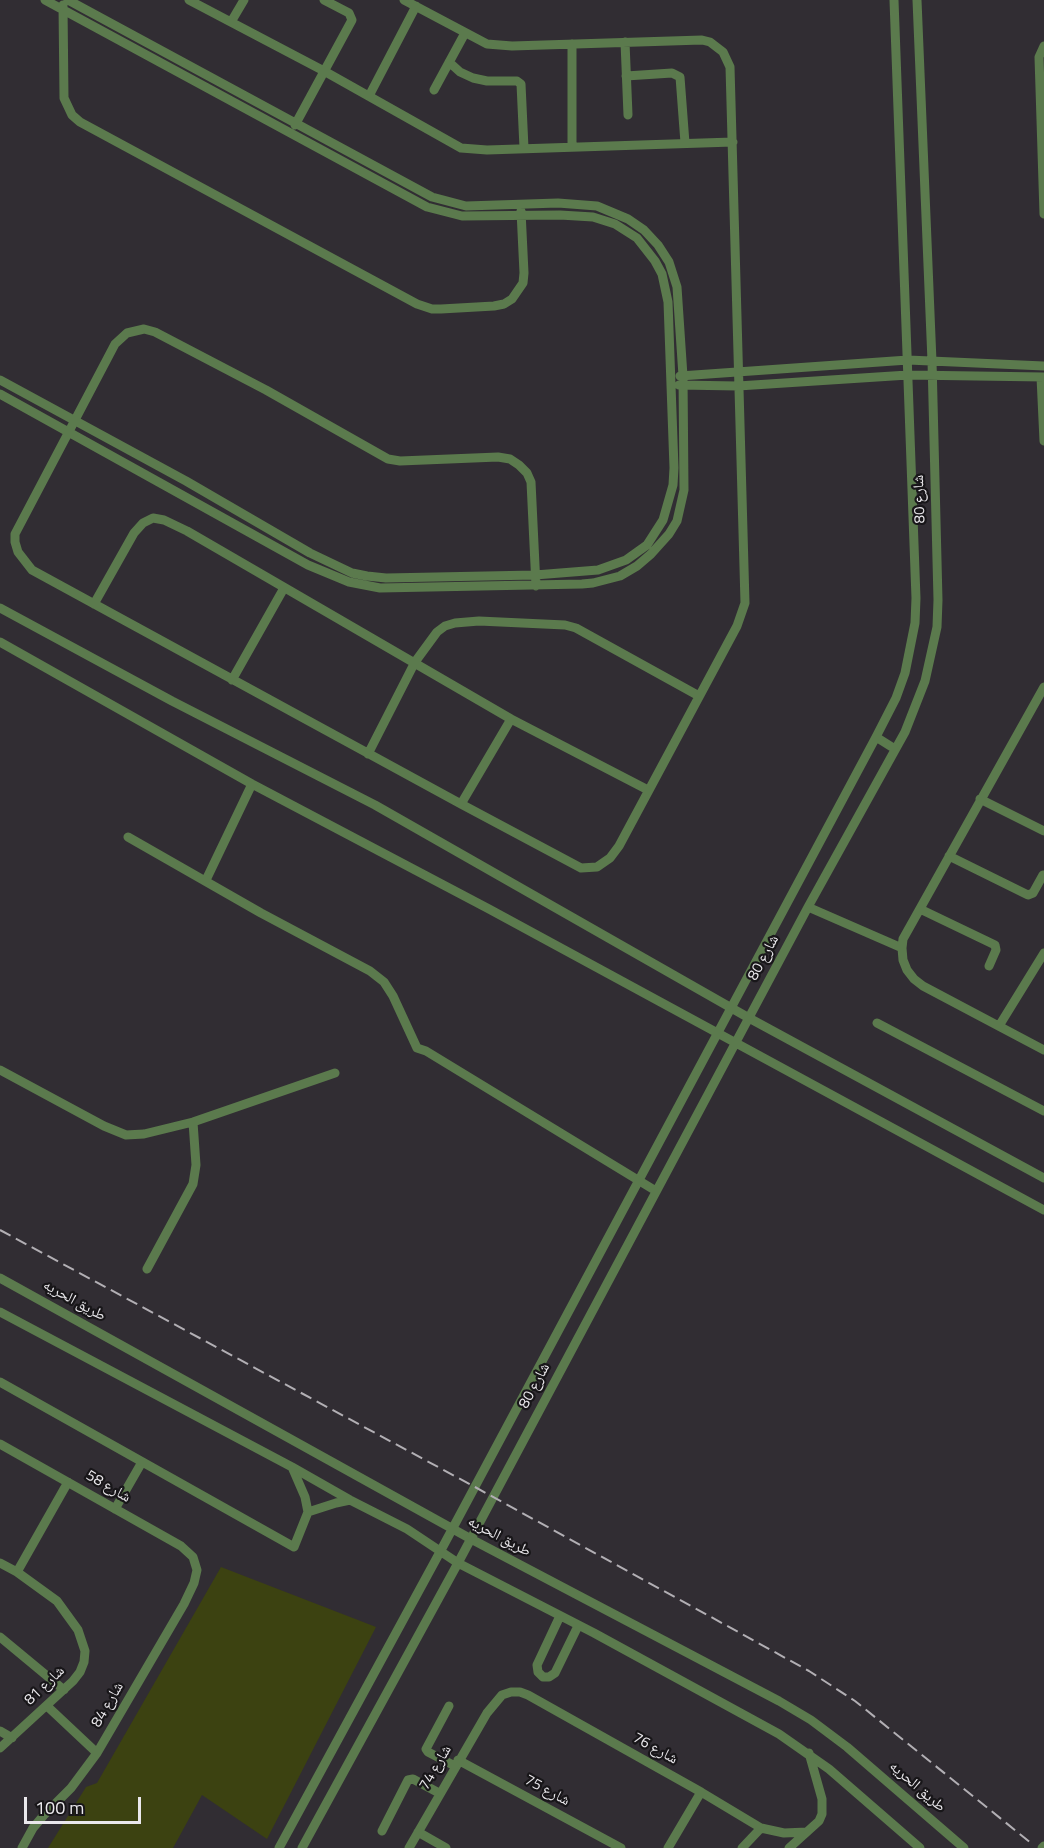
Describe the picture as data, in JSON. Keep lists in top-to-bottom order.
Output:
{
  "streets": {
    "street": [
      "شارع 80",
      "طريق الحريه",
      "شارع 58",
      "شارع 81",
      "شارع 84",
      "شارع 76",
      "شارع 74",
      "شارع 75"
    ]
  },
  "crossings": [
    ["شارع 80", "طريق الحريه"],
    ["شارع 58", "شارع 84"],
    ["شارع 76", "شارع 74"],
    ["شارع 74", "شارع 75"]
  ],
  "scale_bar": "100 m"
}
